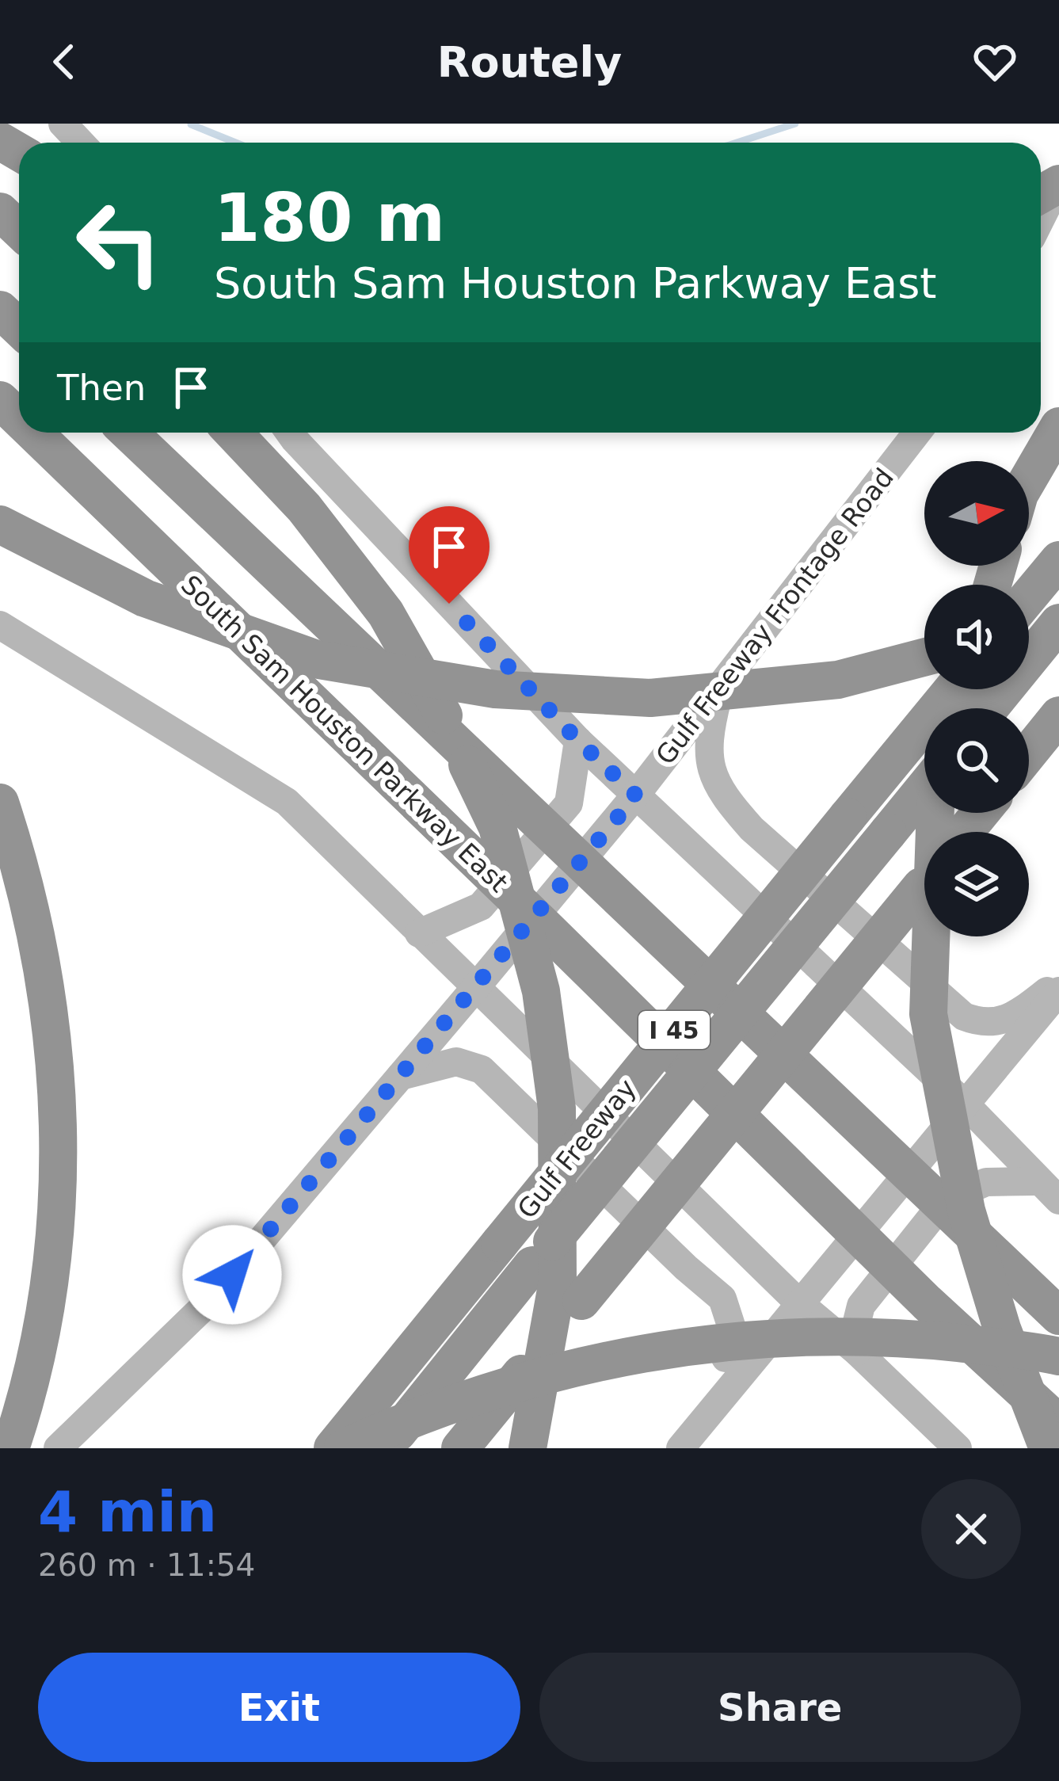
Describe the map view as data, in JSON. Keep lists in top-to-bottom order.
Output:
{
  "streets": {
    "highway": ["South Sam Houston Parkway East", "I 45", "Gulf Freeway"],
    "main road": ["Gulf Freeway Frontage Road"]
  },
  "north": "right",
  "page": {
    "header": "Routely",
    "turn": ["180 m", "South Sam Houston Parkway East"],
    "then": "Then",
    "heading": ["4 min", "260 m · 11:54"],
    "buttons": ["Exit", "Share"]
  }
}
